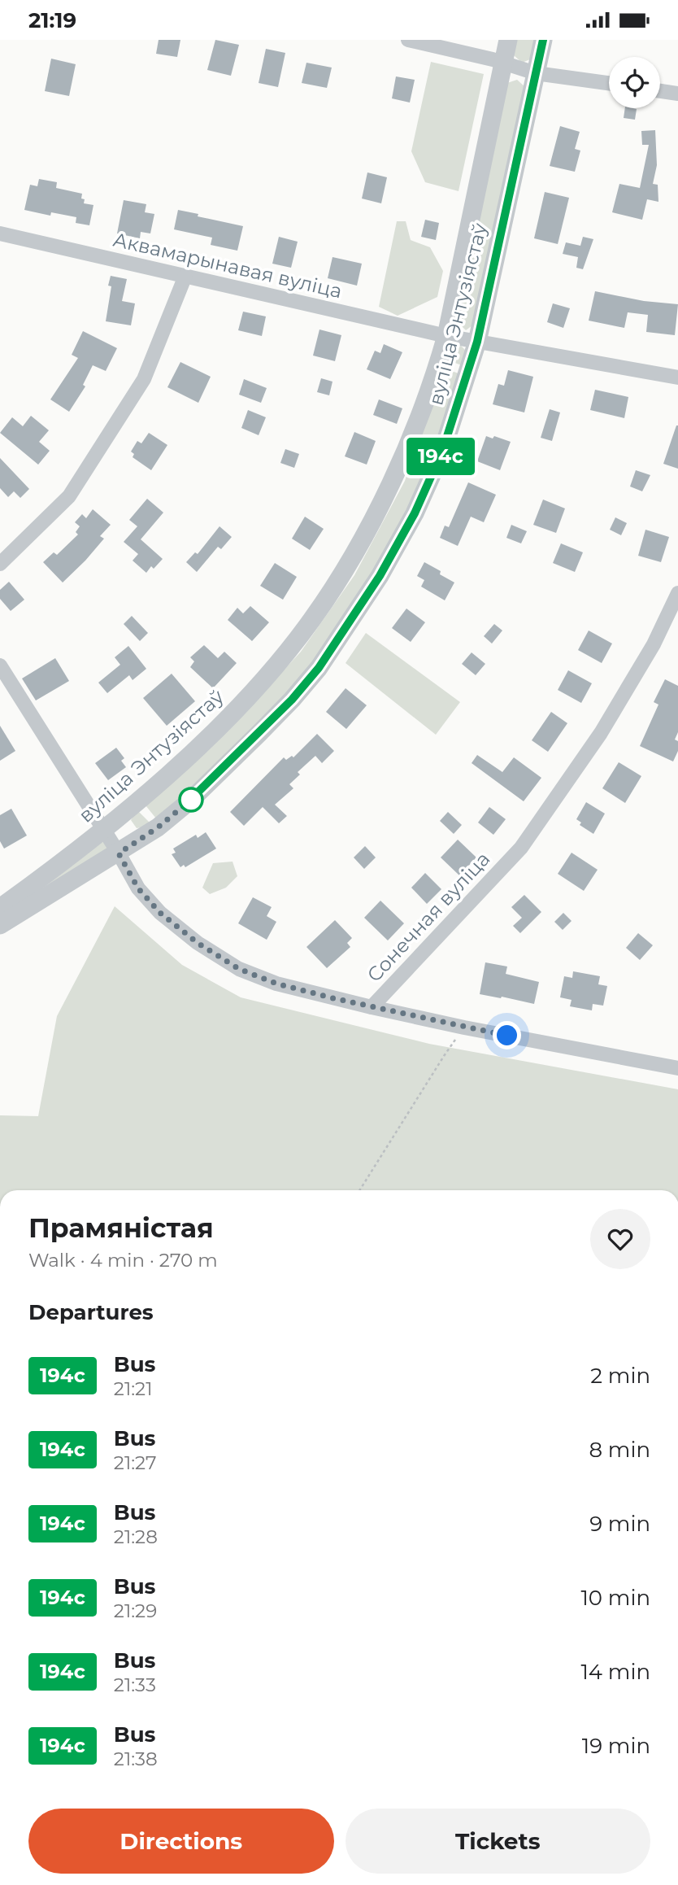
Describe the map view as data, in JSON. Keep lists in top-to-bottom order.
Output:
{
  "streets": {
    "street": ["Аквамарынавая вуліца", "вуліца Энтузіястаў", "Сонечная вуліца"]
  },
  "crossings": [
    ["Аквамарынавая вуліца", "вуліца Энтузіястаў"],
    ["вуліца Энтузіястаў", "Сонечная вуліца"]
  ],
  "lines": ["bus line 194с"],
  "page": {
    "status": "21:19",
    "on_map": "194с",
    "heading": [
      ["Прамяністая", "Walk · 4 min · 270 m"],
      "Departures"
    ],
    "list": [
      {
        "mark": "194с",
        "name": "Bus",
        "note": "21:21",
        "value": "2 min"
      },
      {
        "mark": "194с",
        "name": "Bus",
        "note": "21:27",
        "value": "8 min"
      },
      {
        "mark": "194с",
        "name": "Bus",
        "note": "21:28",
        "value": "9 min"
      },
      {
        "mark": "194с",
        "name": "Bus",
        "note": "21:29",
        "value": "10 min"
      },
      {
        "mark": "194с",
        "name": "Bus",
        "note": "21:33",
        "value": "14 min"
      },
      {
        "mark": "194с",
        "name": "Bus",
        "note": "21:38",
        "value": "19 min"
      }
    ],
    "buttons": ["Directions", "Tickets"]
  }
}
